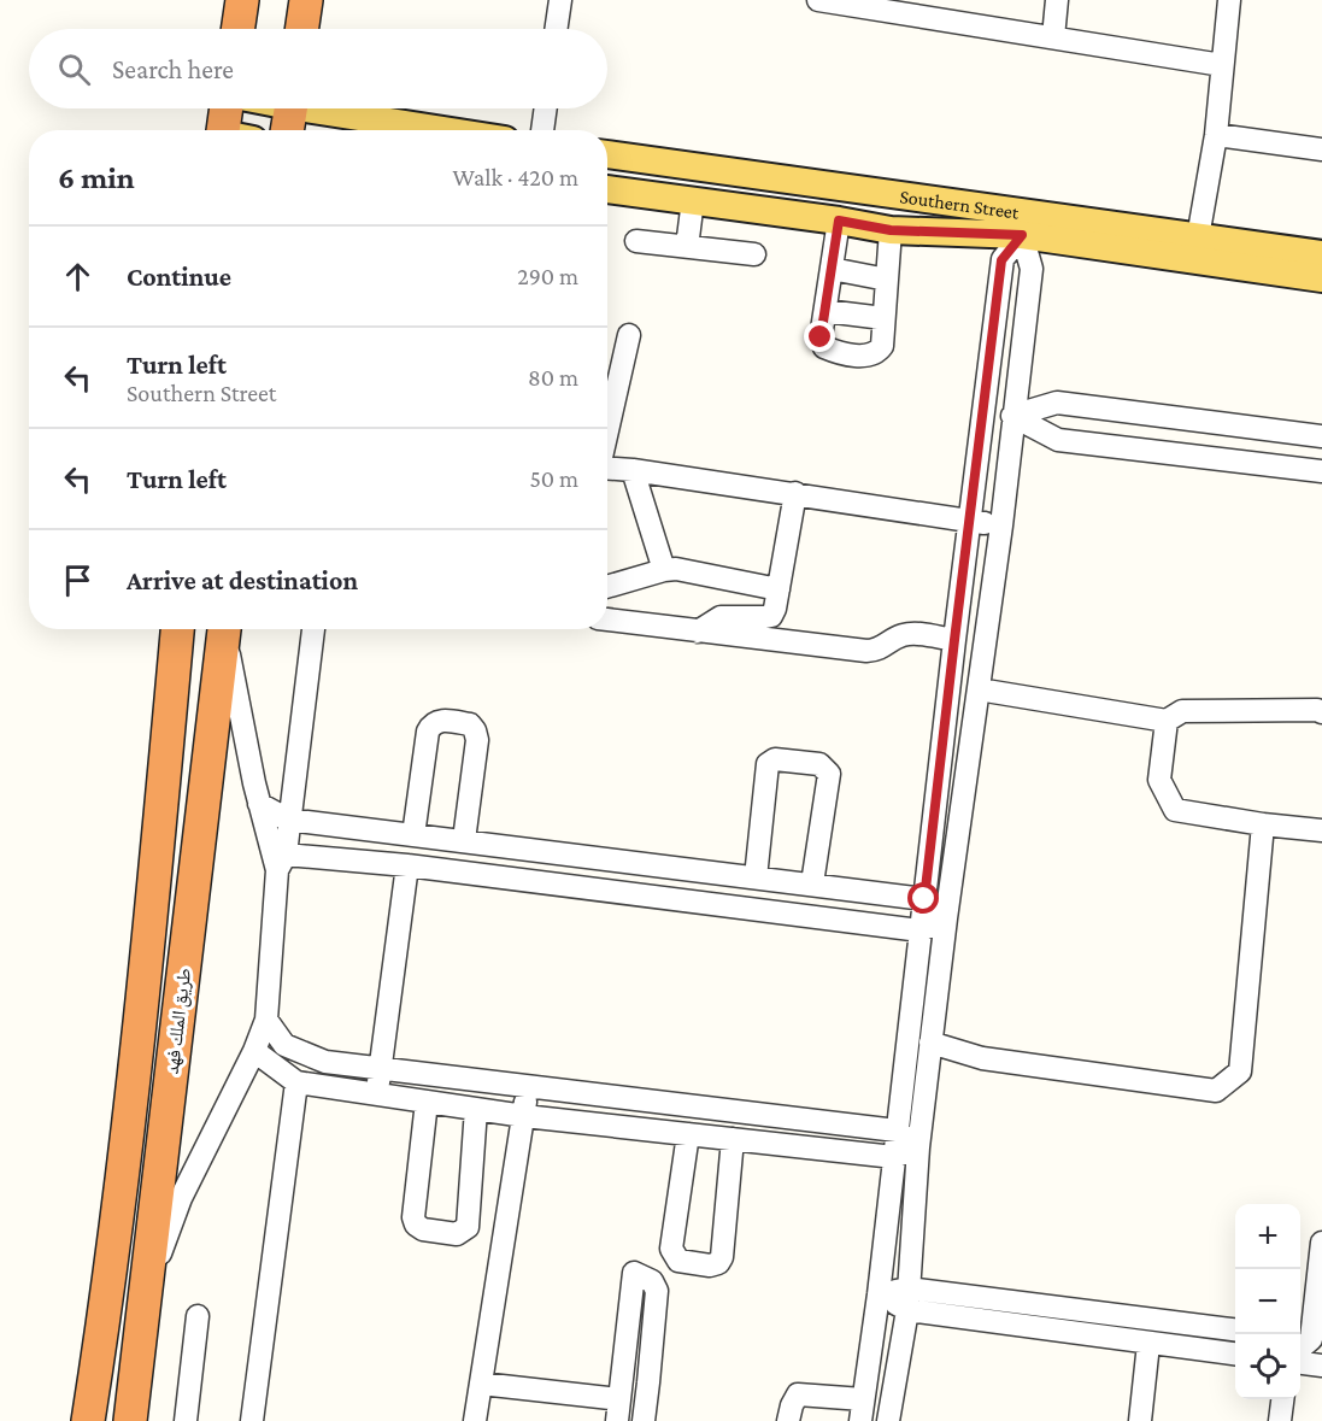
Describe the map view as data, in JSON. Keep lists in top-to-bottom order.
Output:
{
  "streets": {
    "highway": ["طريق الملك فهد"],
    "main road": ["Southern Street"]
  },
  "page": {
    "search": "Search here",
    "heading": ["6 min", "Walk · 420 m"],
    "list": [
      ["Continue", "290 m"],
      ["Turn left", "Southern Street", "80 m"],
      ["Turn left", "50 m"],
      "Arrive at destination"
    ],
    "map_buttons": ["+", "−"]
  }
}
